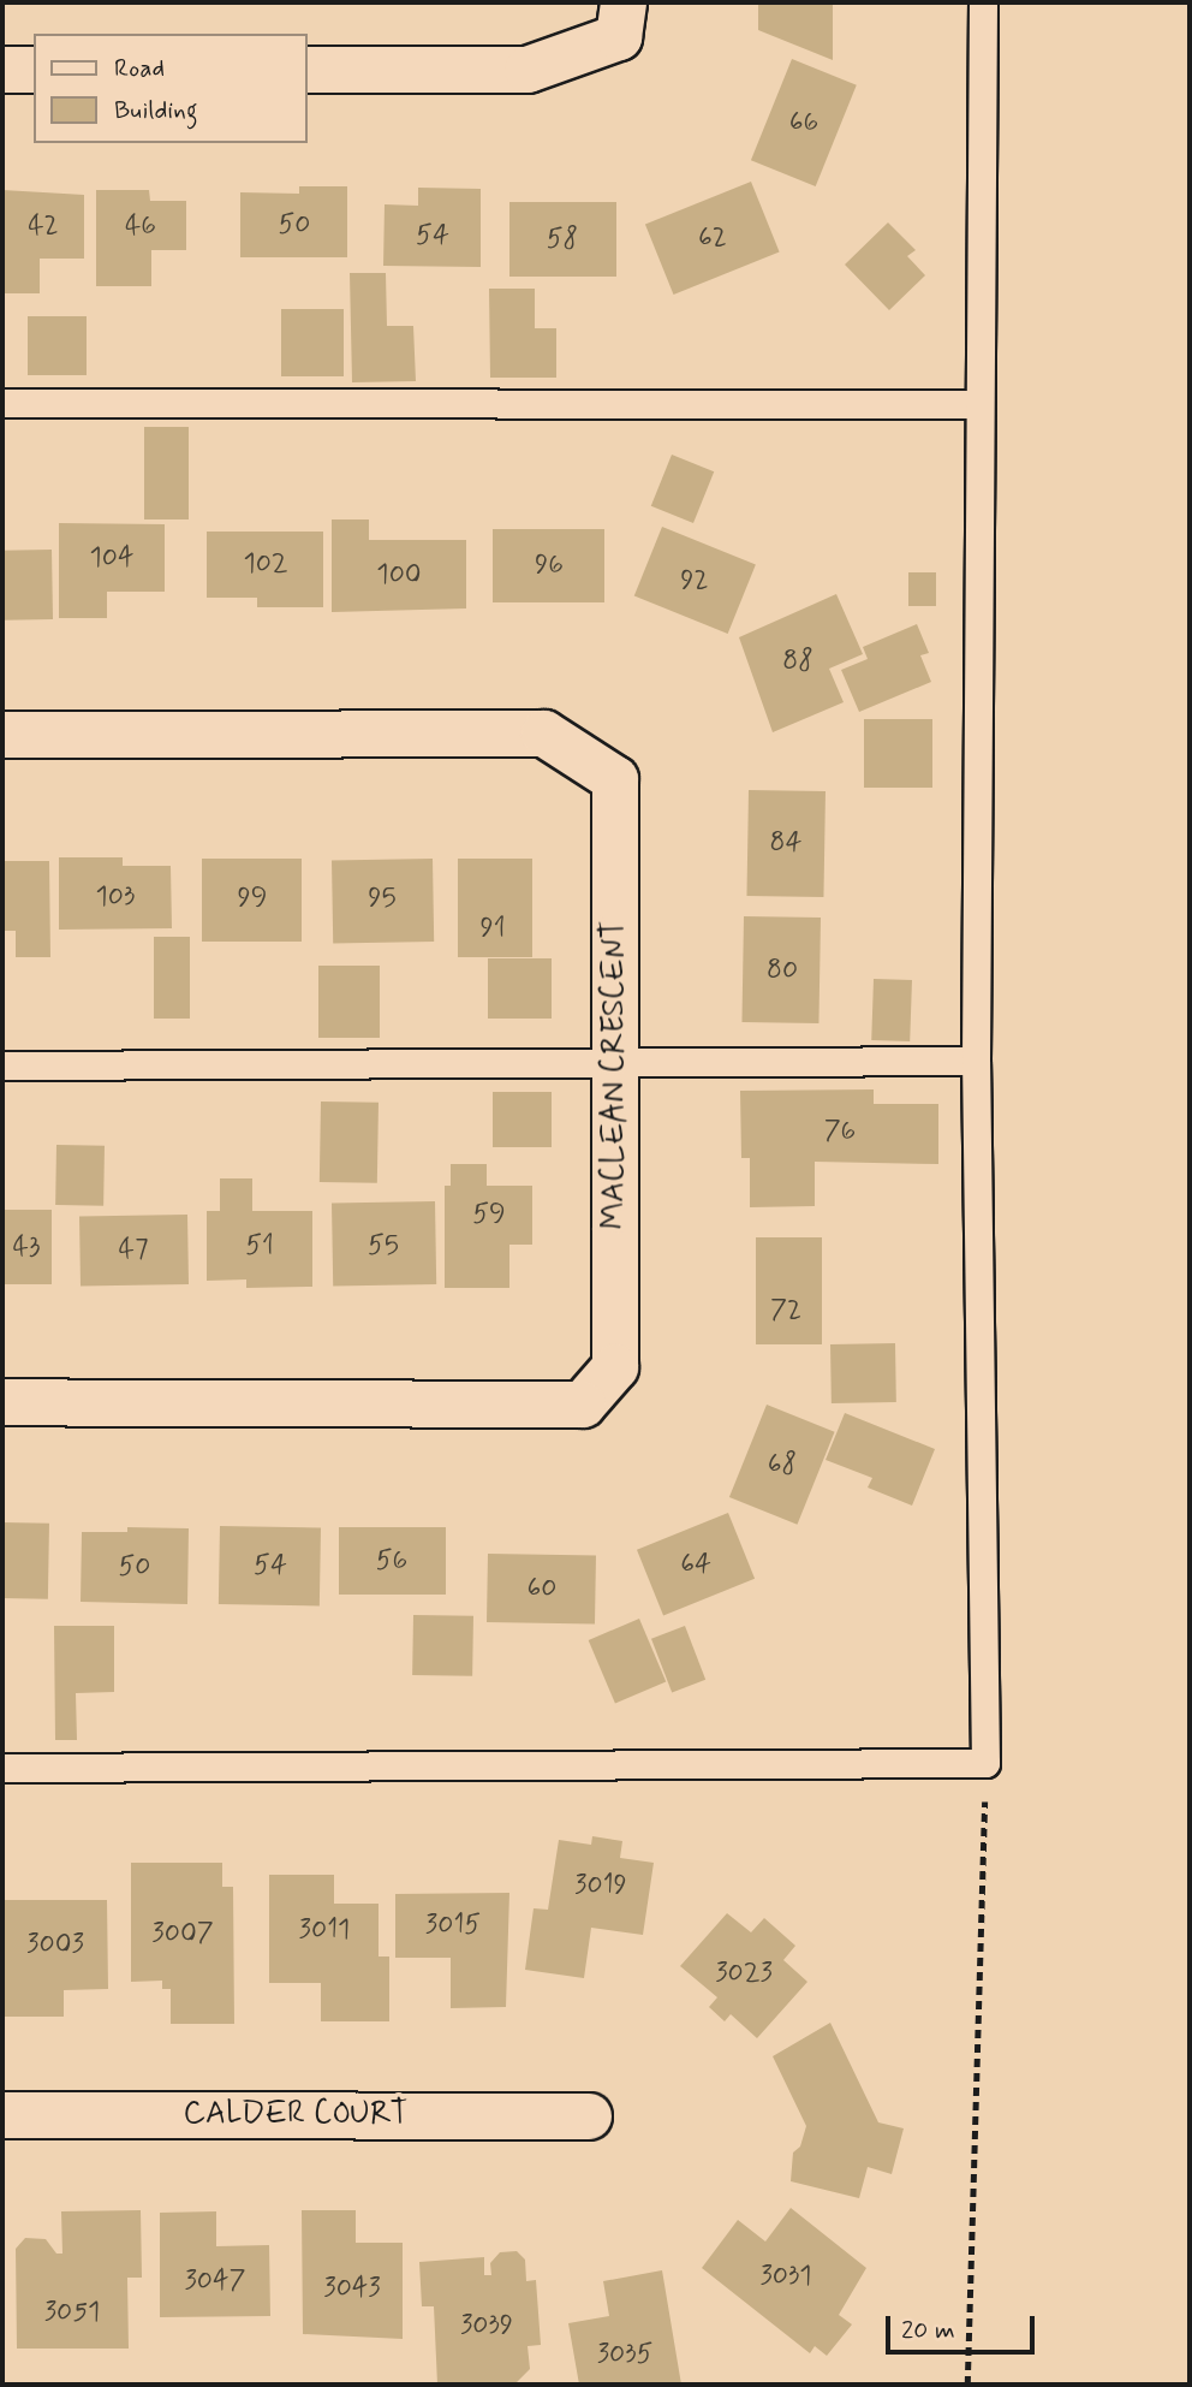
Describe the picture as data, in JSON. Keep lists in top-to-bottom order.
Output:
{
  "streets": {
    "street": ["MACLEAN CRESCENT", "CALDER COURT"]
  },
  "house_numbers": [
    "66",
    "50",
    "42",
    "46",
    "54",
    "62",
    "58",
    "104",
    "102",
    "96",
    "100",
    "92",
    "88",
    "84",
    "103",
    "99",
    "95",
    "91",
    "80",
    "76",
    "59",
    "51",
    "55",
    "43",
    "47",
    "72",
    "68",
    "56",
    "64",
    "54",
    "50",
    "60",
    "3019",
    "3015",
    "3011",
    "3007",
    "3003",
    "3023",
    "3031",
    "3047",
    "3043",
    "3051",
    "3039",
    "3035"
  ],
  "legend": ["Road", "Building"],
  "scale_bar": "20 m"
}
